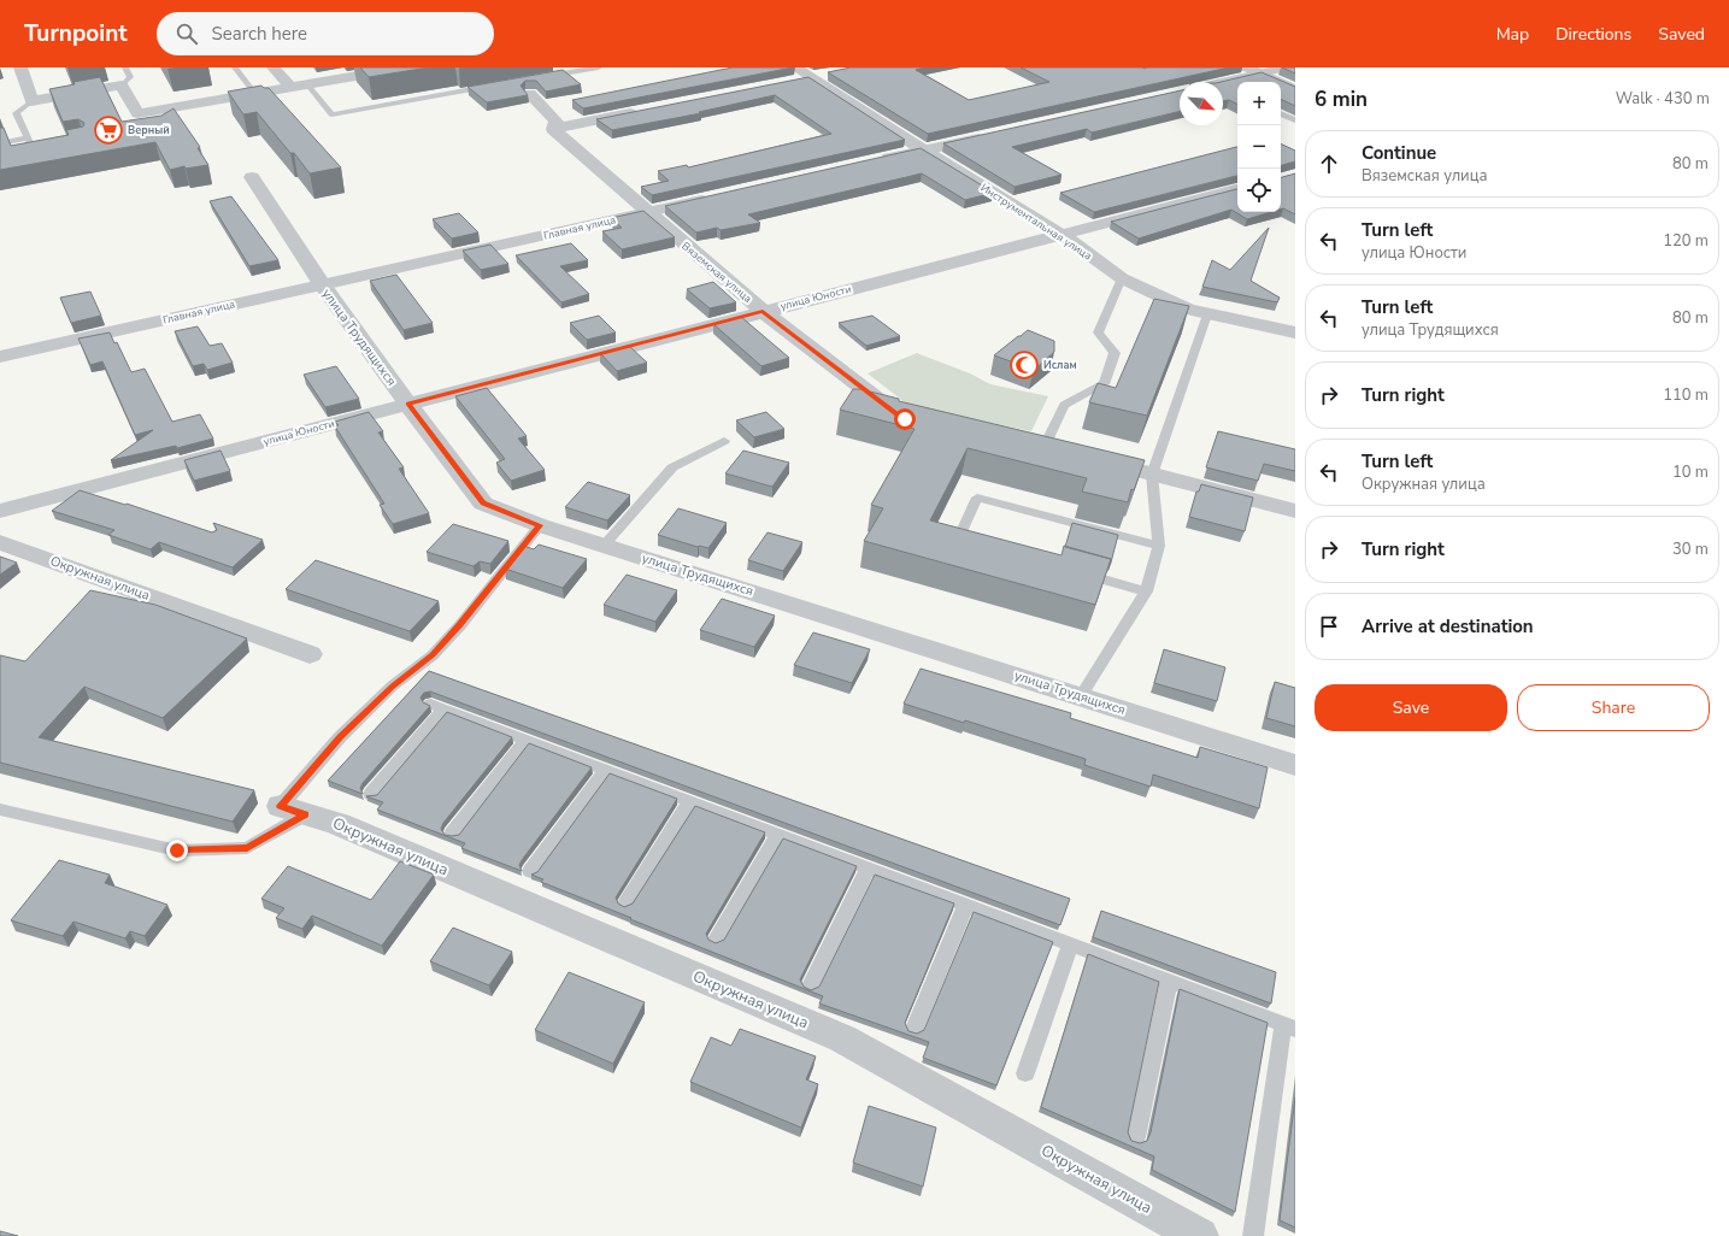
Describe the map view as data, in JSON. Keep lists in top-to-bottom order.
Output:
{
  "streets": {
    "street": [
      "Инструментальная улица",
      "Главная улица",
      "Вяземская улица",
      "улица Юности",
      "улица Трудящихся",
      "Окружная улица"
    ]
  },
  "crossings": [
    ["Инструментальная улица", "улица Юности"],
    ["Главная улица", "Вяземская улица"],
    ["Главная улица", "улица Трудящихся"],
    ["Вяземская улица", "улица Юности"],
    ["улица Юности", "улица Трудящихся"]
  ],
  "places": {
    "supermarket": ["Верный"],
    "mosque": ["Ислам"]
  },
  "north": "bottom right",
  "page": {
    "header": "Turnpoint",
    "search": "Search here",
    "nav": ["Map", "Directions", "Saved"],
    "heading": ["6 min", "Walk · 430 m"],
    "map_buttons": ["+", "−"],
    "list": [
      ["Continue", "Вяземская улица", "80 m"],
      ["Turn left", "улица Юности", "120 m"],
      ["Turn left", "улица Трудящихся", "80 m"],
      ["Turn right", "110 m"],
      ["Turn left", "Окружная улица", "10 m"],
      ["Turn right", "30 m"],
      "Arrive at destination"
    ],
    "buttons": ["Save", "Share"]
  }
}
